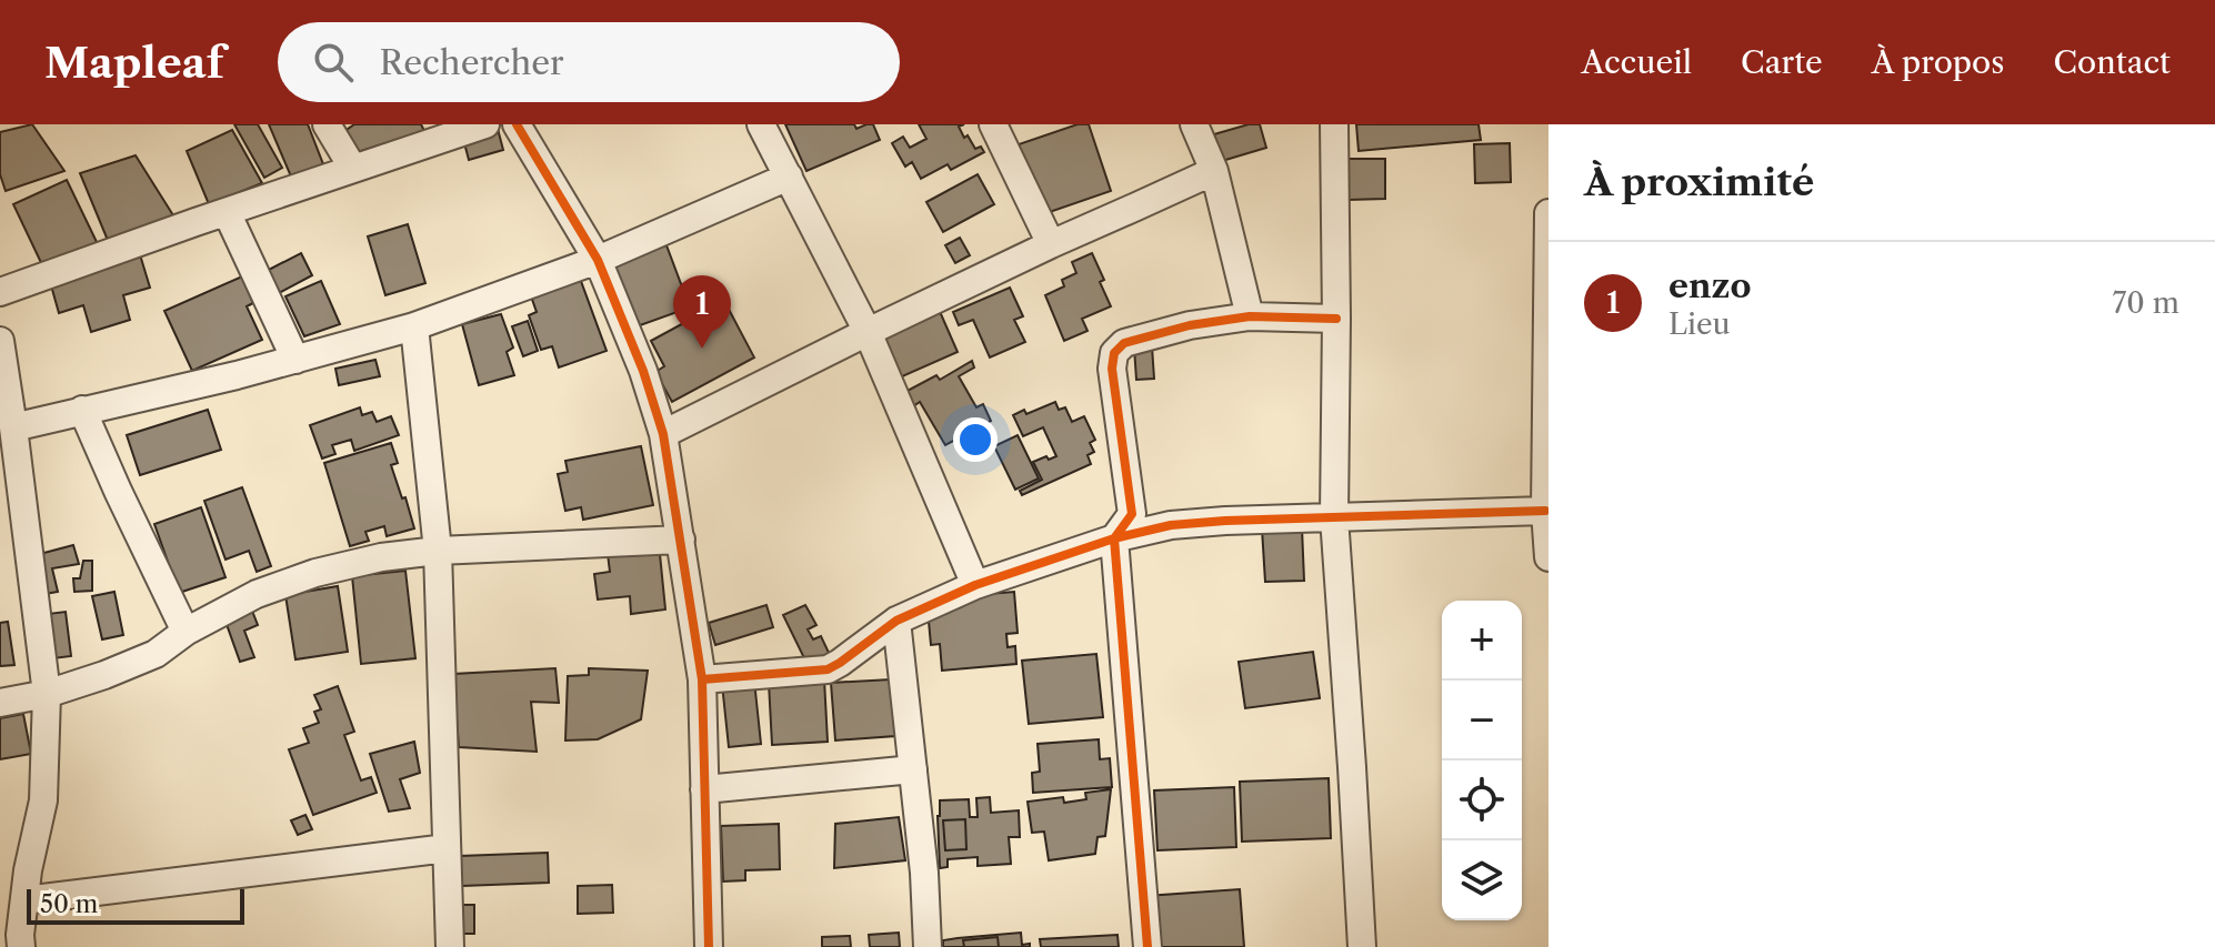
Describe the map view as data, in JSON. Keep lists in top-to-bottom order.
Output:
{
  "scale_bar": "50 m",
  "page": {
    "header": "Mapleaf",
    "search": "Rechercher",
    "nav": [
      "Accueil",
      "Carte",
      "À propos",
      "Contact"
    ],
    "heading": "À proximité",
    "list": [
      {
        "mark": "1",
        "name": "enzo",
        "note": "Lieu",
        "value": "70 m"
      }
    ],
    "pins": "1",
    "map_buttons": ["+", "−"],
    "scale": "50 m"
  }
}
